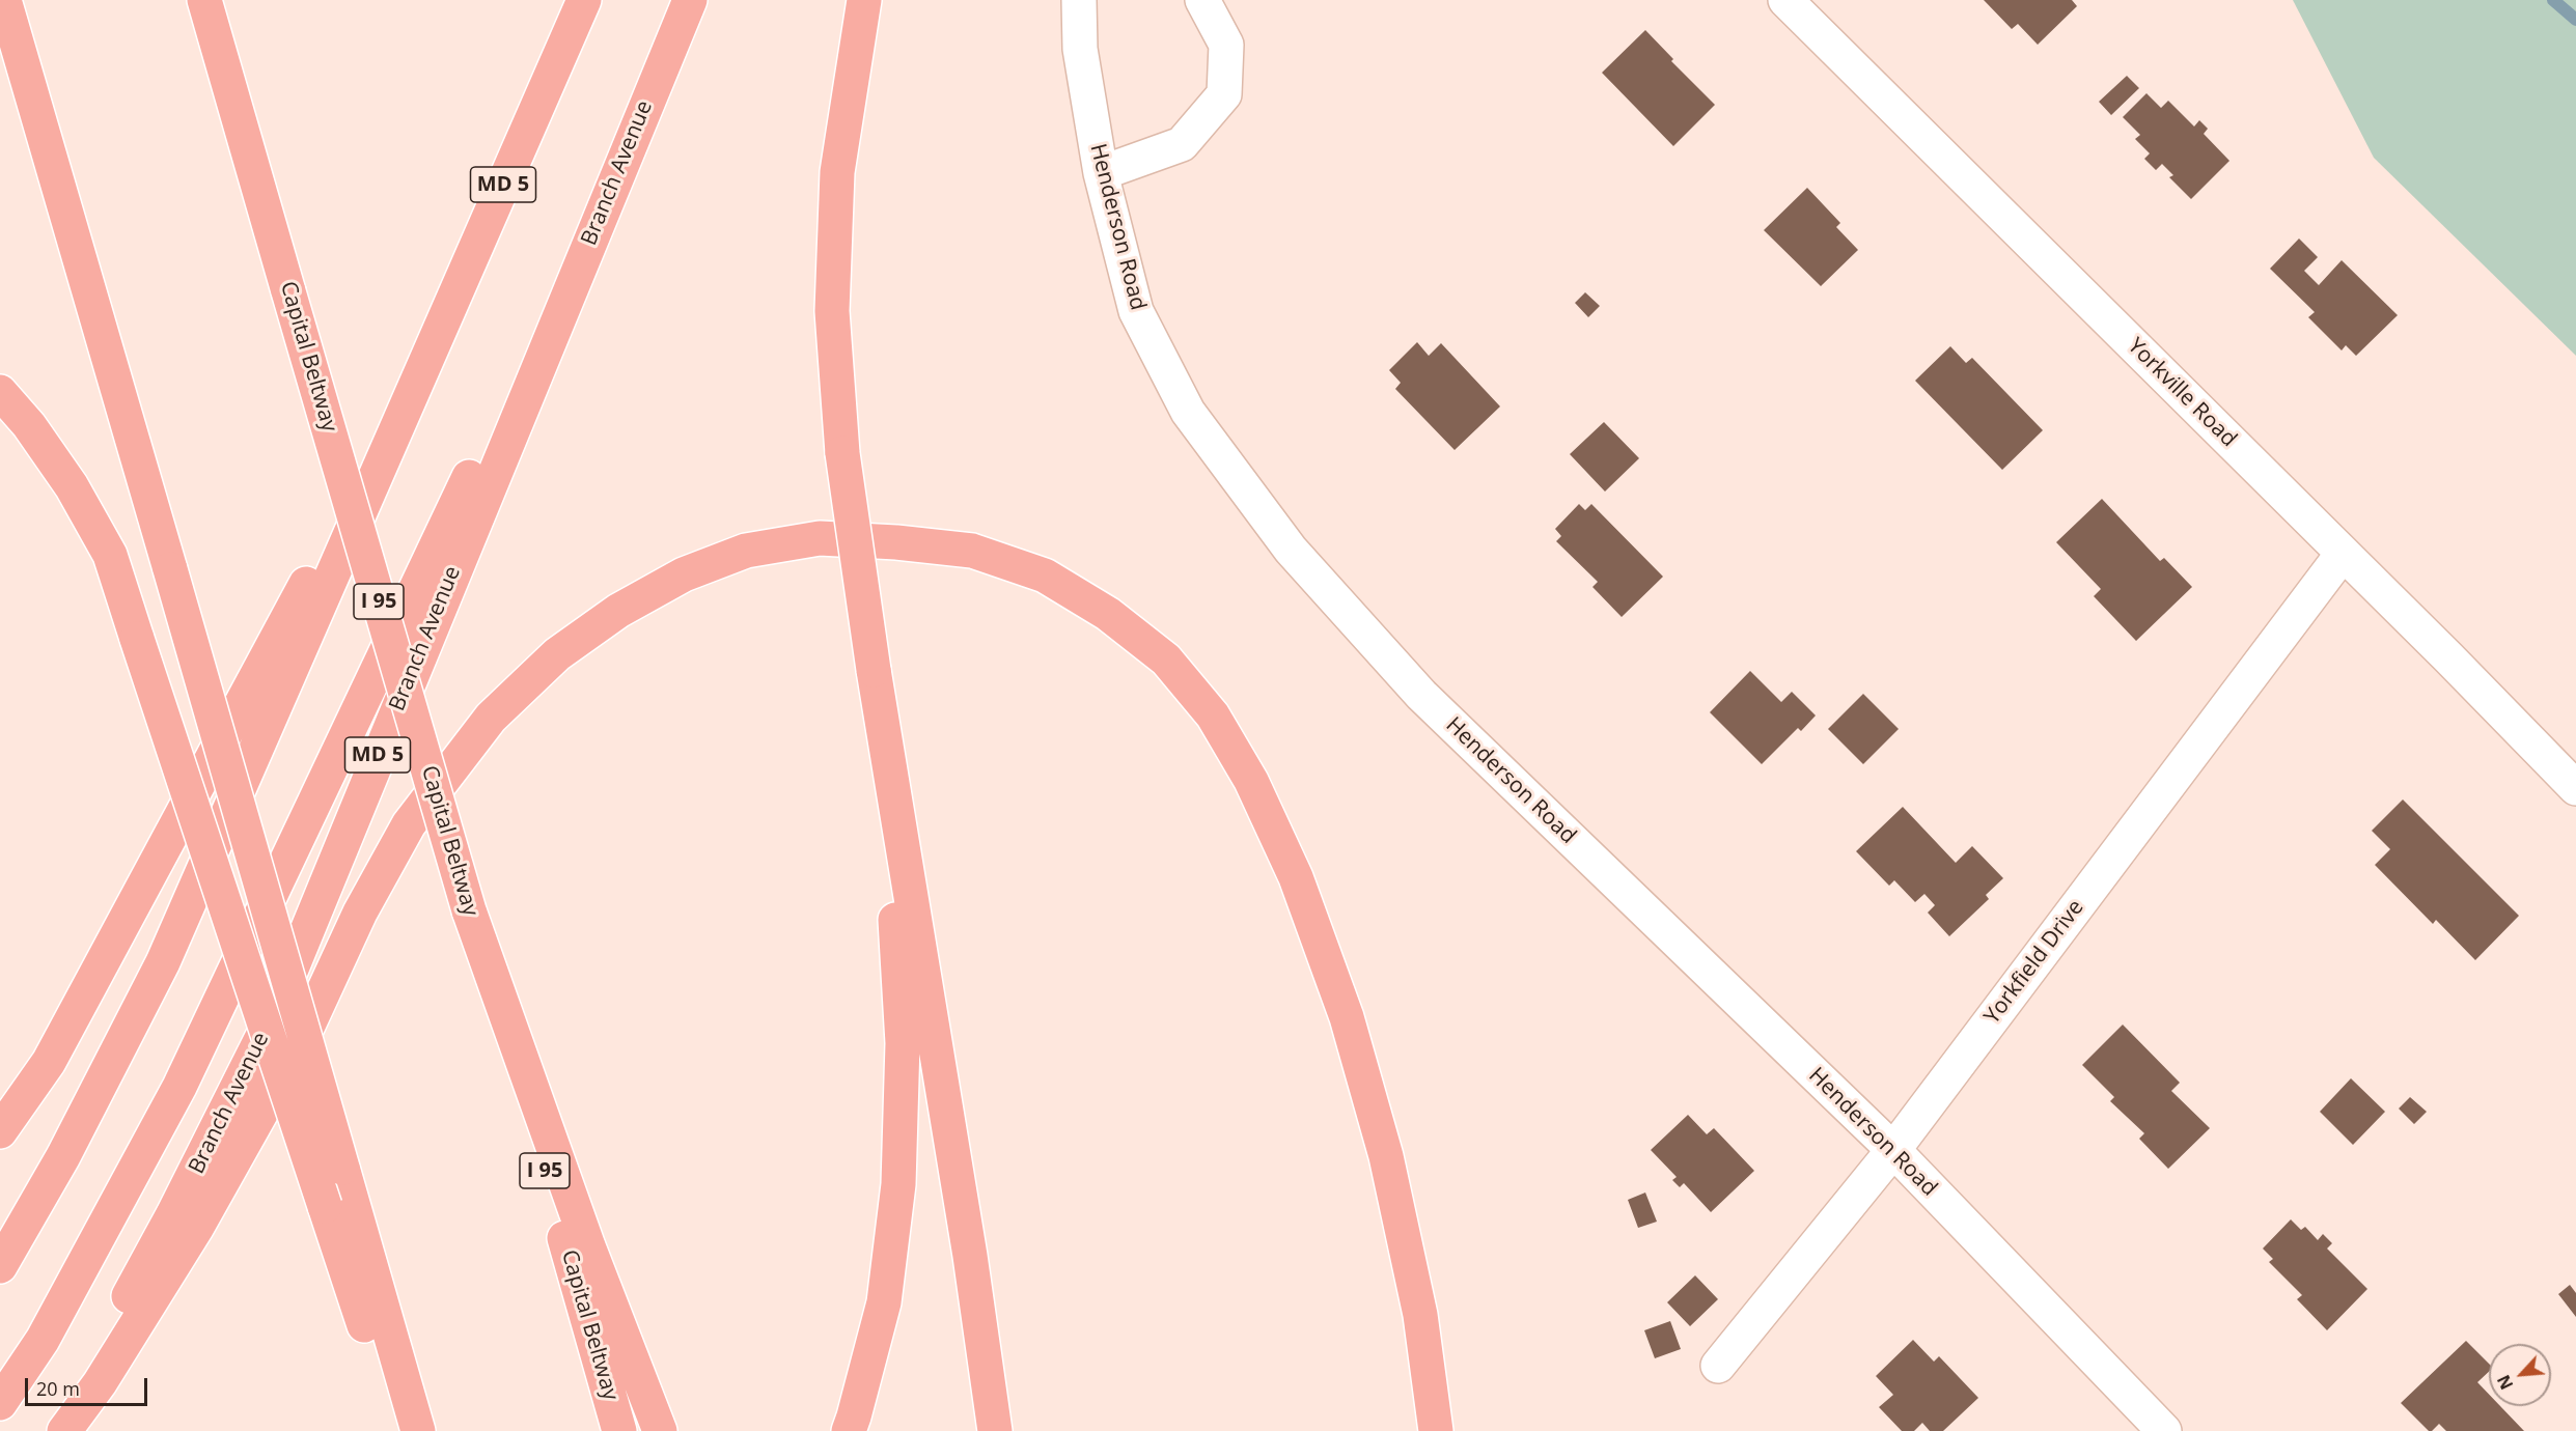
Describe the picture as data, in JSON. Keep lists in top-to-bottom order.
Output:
{
  "streets": {
    "highway": [
      "Branch Avenue",
      "MD 5",
      "Capital Beltway",
      "I 95"
    ],
    "street": ["Henderson Road", "Yorkville Road", "Yorkfield Drive"]
  },
  "crossings": [
    ["Henderson Road", "Yorkfield Drive"],
    ["Yorkville Road", "Yorkfield Drive"]
  ],
  "scale_bar": "20 m",
  "north": "bottom left"
}
